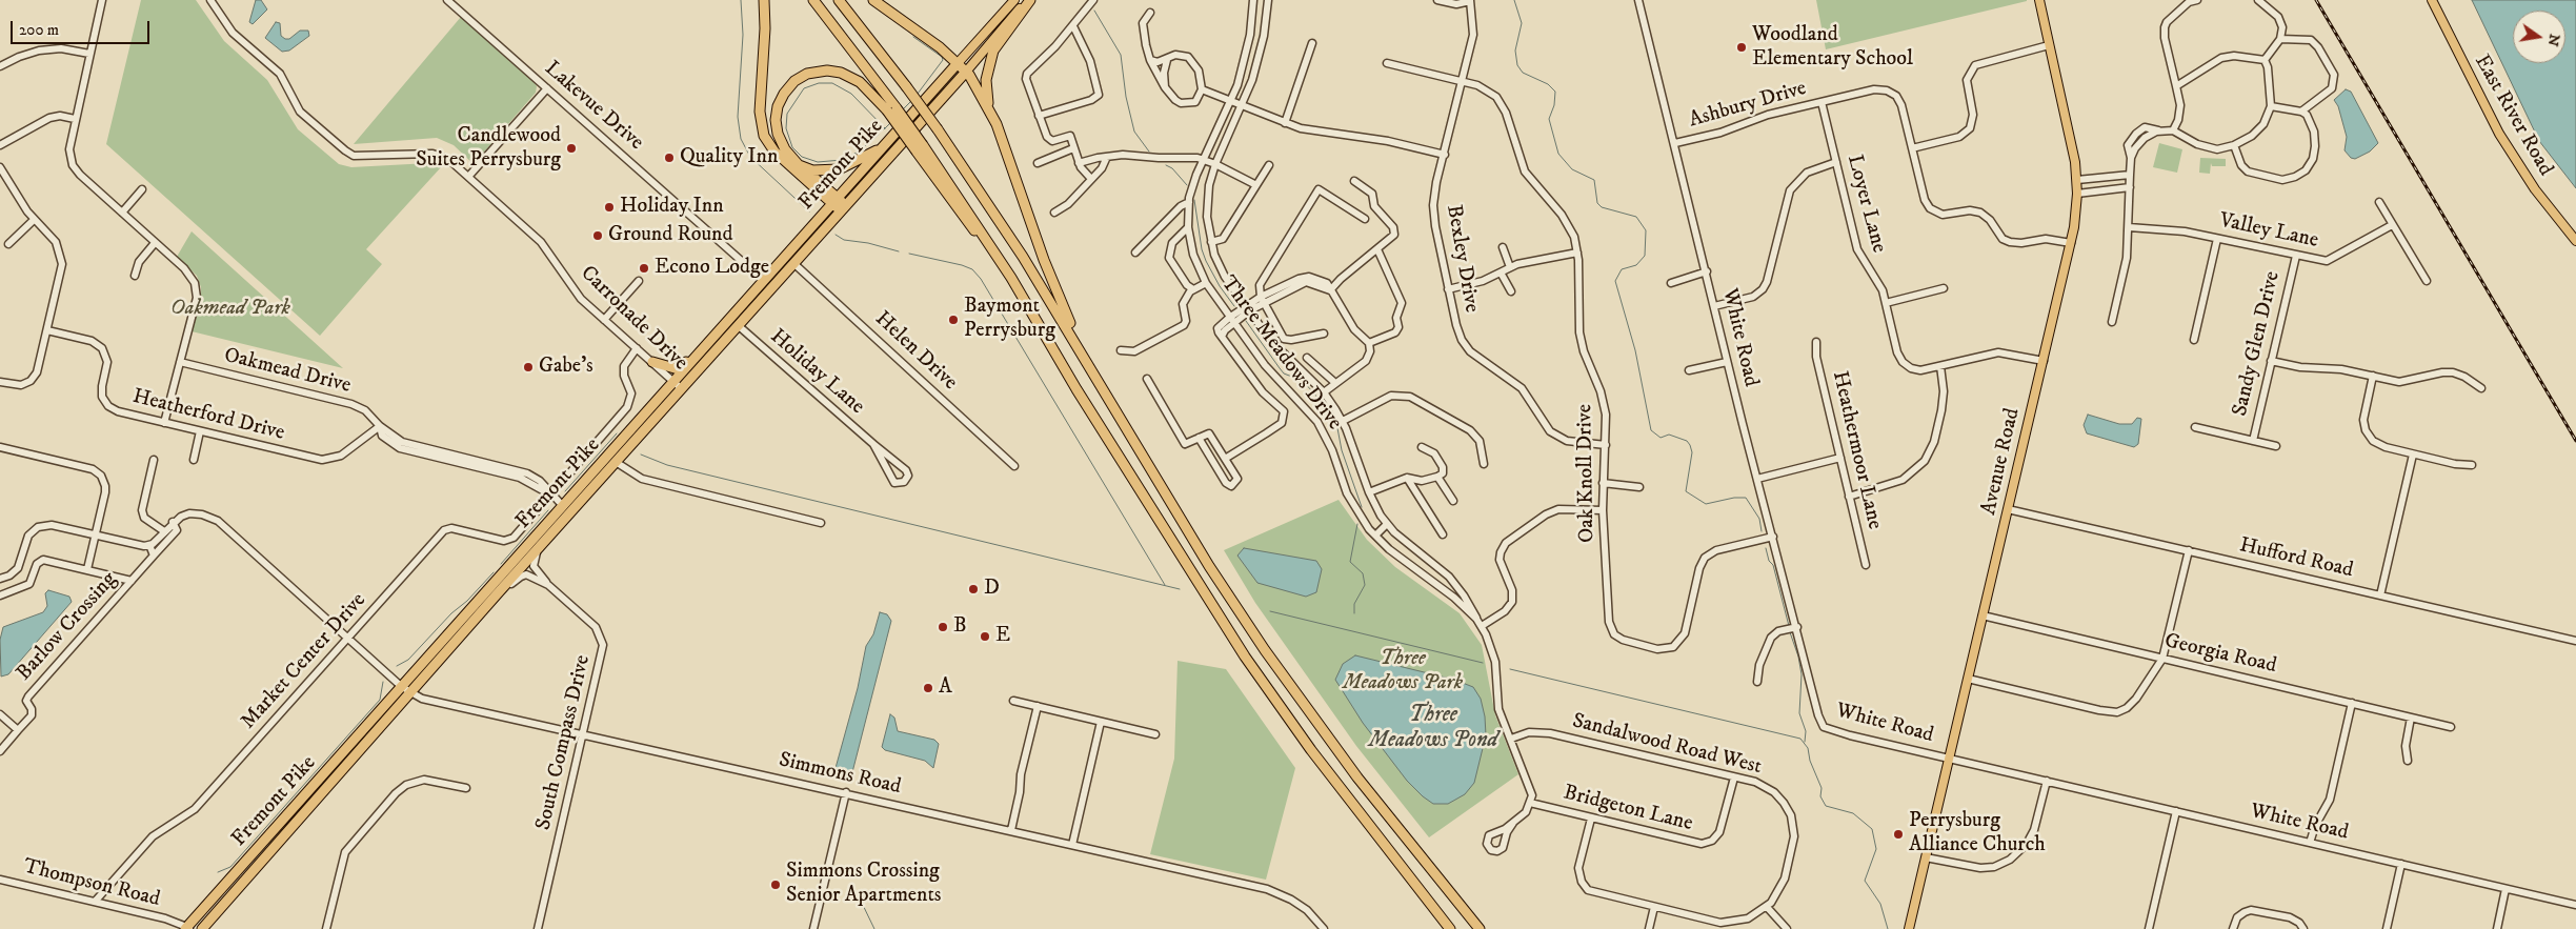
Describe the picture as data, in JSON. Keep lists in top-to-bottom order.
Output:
{
  "streets": {
    "highway": ["Fremont Pike"],
    "main road": ["East River Road", "Avenue Road"],
    "street": [
      "Ashbury Drive",
      "Lakevue Drive",
      "Loyer Lane",
      "Valley Lane",
      "Bexley Drive",
      "Carronade Drive",
      "White Road",
      "Sandy Glen Drive",
      "Helen Drive",
      "Three Meadows Drive",
      "Oakmead Drive",
      "Holiday Lane",
      "Heatherford Drive",
      "Heathermoor Lane",
      "Oak Knoll Drive",
      "Hufford Road",
      "Barlow Crossing",
      "Georgia Road",
      "Market Center Drive",
      "South Compass Drive",
      "Sandalwood Road West",
      "Simmons Road",
      "Bridgeton Lane",
      "Thompson Road"
    ]
  },
  "crossings": [
    ["Ashbury Drive", "Loyer Lane"],
    ["Ashbury Drive", "White Road"],
    ["Ashbury Drive", "Avenue Road"],
    ["Lakevue Drive", "Fremont Pike"],
    ["Fremont Pike", "Carronade Drive"],
    ["Fremont Pike", "Helen Drive"],
    ["Fremont Pike", "Oakmead Drive"],
    ["Fremont Pike", "Holiday Lane"],
    ["Fremont Pike", "South Compass Drive"],
    ["Fremont Pike", "Simmons Road"],
    ["Fremont Pike", "Thompson Road"],
    ["Loyer Lane", "Avenue Road"],
    ["Valley Lane", "Sandy Glen Drive"],
    ["Bexley Drive", "Oak Knoll Drive"],
    ["White Road", "Avenue Road"],
    ["White Road", "Oak Knoll Drive"],
    ["Three Meadows Drive", "Sandalwood Road West"],
    ["Three Meadows Drive", "Bridgeton Lane"],
    ["Oakmead Drive", "Heatherford Drive"],
    ["Oakmead Drive", "Market Center Drive"],
    ["Avenue Road", "Hufford Road"],
    ["Avenue Road", "Georgia Road"],
    ["Market Center Drive", "Thompson Road"],
    ["South Compass Drive", "Simmons Road"],
    ["Sandalwood Road West", "Bridgeton Lane"]
  ],
  "water": ["Three Meadows Pond"],
  "parks": ["Oakmead Park", "Three Meadows Park"],
  "places": [
    "Woodland Elementary School",
    "Candlewood Suites Perrysburg",
    "Quality Inn",
    "Holiday Inn",
    "Ground Round",
    "Econo Lodge",
    "Baymont Perrysburg",
    "Gabe's",
    "D",
    "B",
    "E",
    "A",
    "Perrysburg Alliance Church",
    "Simmons Crossing Senior Apartments"
  ],
  "scale_bar": "200 m",
  "north": "right"
}
